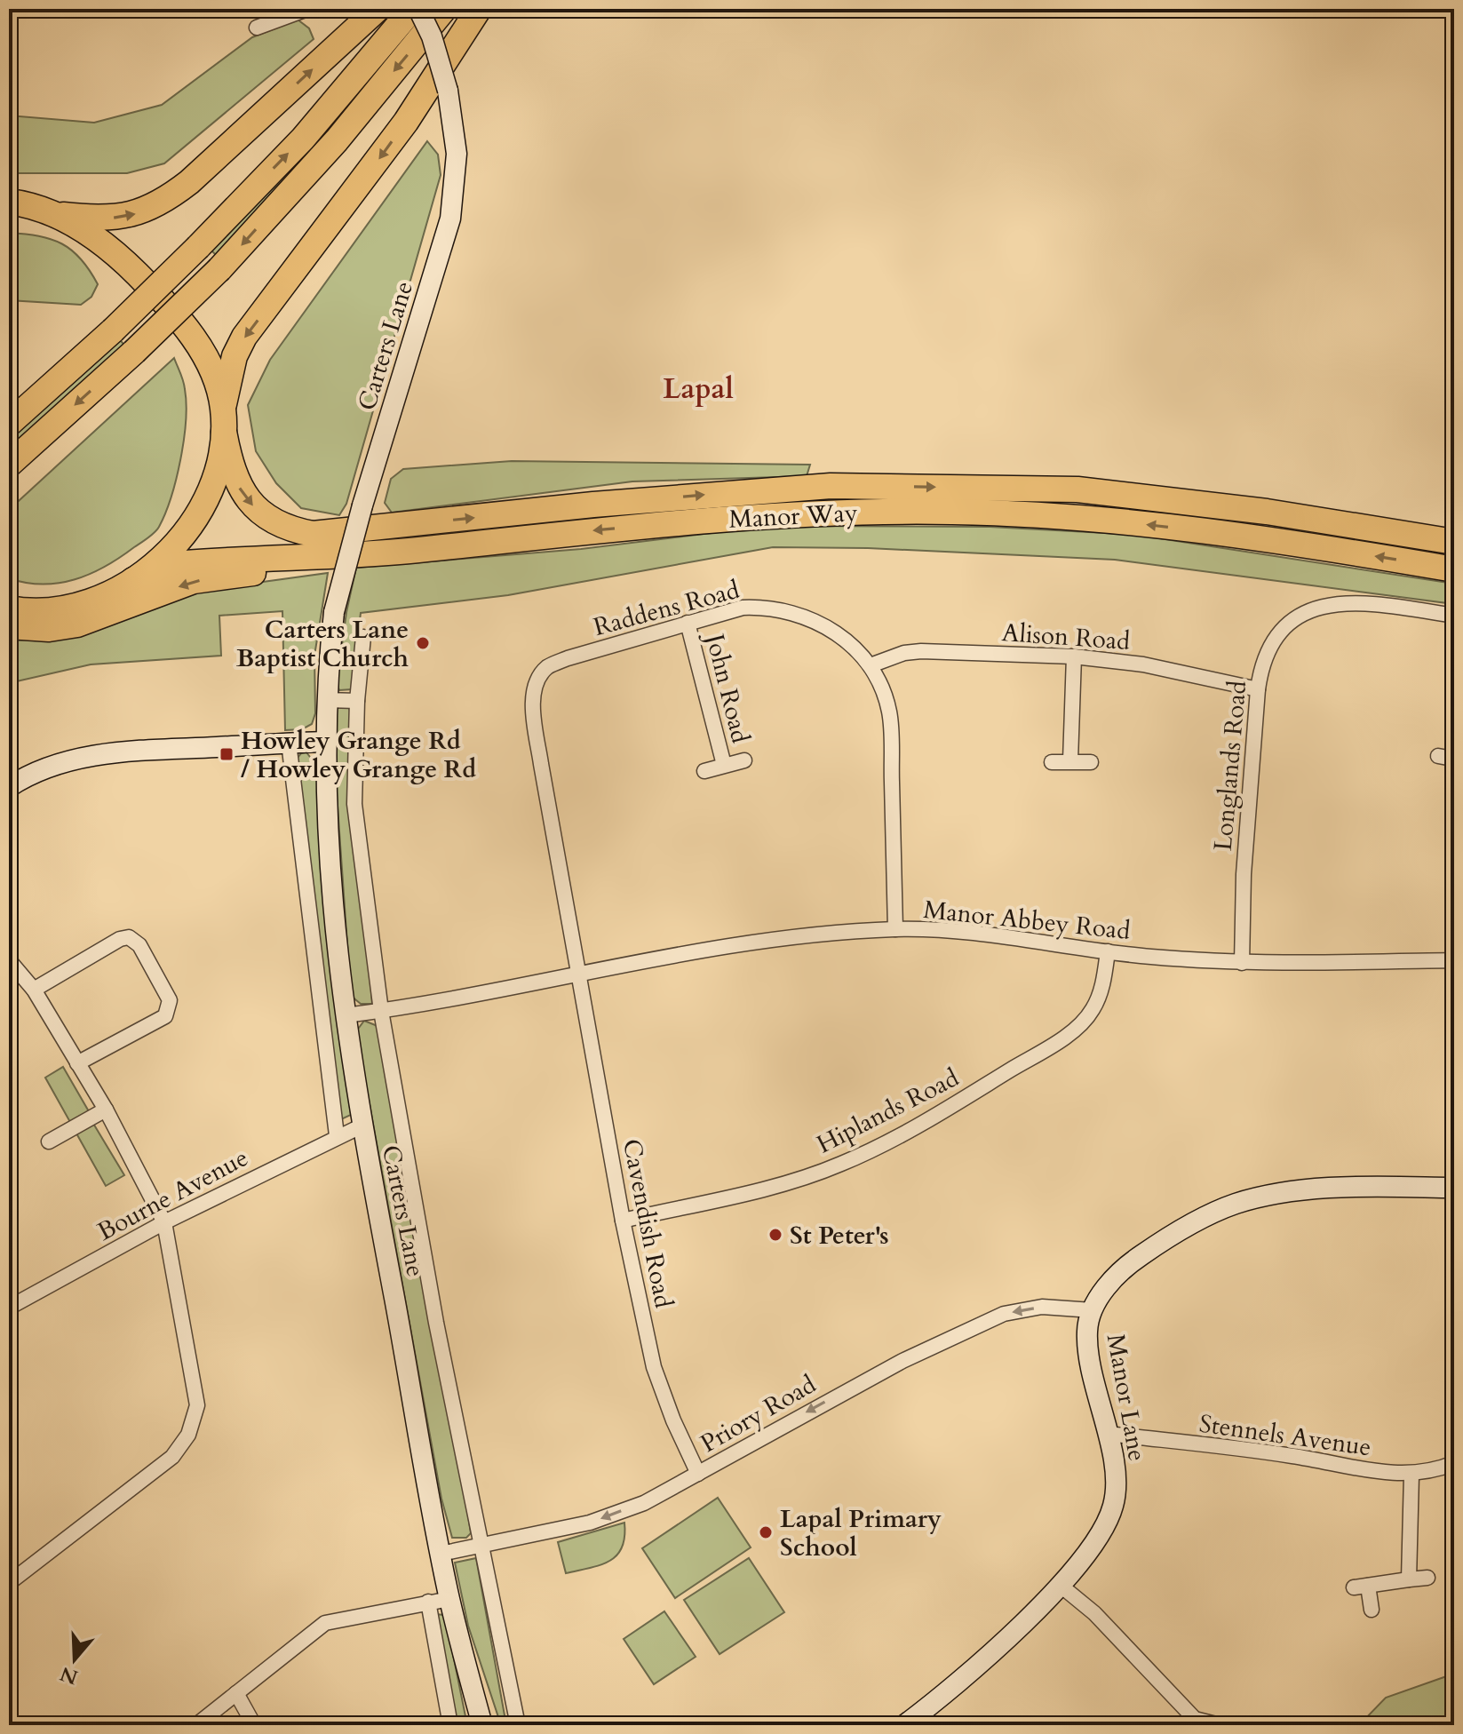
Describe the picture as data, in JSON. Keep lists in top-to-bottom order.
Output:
{
  "streets": {
    "highway": ["Manor Way"],
    "street": [
      "Carters Lane",
      "Raddens Road",
      "Alison Road",
      "John Road",
      "Longlands Road",
      "Manor Abbey Road",
      "Hiplands Road",
      "Bourne Avenue",
      "Cavendish Road",
      "Manor Lane",
      "Priory Road",
      "Stennels Avenue"
    ]
  },
  "crossings": [
    ["Carters Lane", "Manor Abbey Road"],
    ["Carters Lane", "Bourne Avenue"],
    ["Carters Lane", "Priory Road"],
    ["Raddens Road", "Alison Road"],
    ["Raddens Road", "John Road"],
    ["Raddens Road", "Manor Abbey Road"],
    ["Raddens Road", "Cavendish Road"],
    ["Alison Road", "Longlands Road"],
    ["Longlands Road", "Manor Abbey Road"],
    ["Manor Abbey Road", "Hiplands Road"],
    ["Manor Abbey Road", "Cavendish Road"],
    ["Hiplands Road", "Cavendish Road"],
    ["Cavendish Road", "Priory Road"],
    ["Manor Lane", "Priory Road"],
    ["Manor Lane", "Stennels Avenue"]
  ],
  "one_way": ["Priory Road"],
  "districts": ["Lapal"],
  "places": {
    "other": ["Carters Lane Baptist Church", "St Peter's", "Lapal Primary School"],
    "transit": ["Howley Grange Rd / Howley Grange Rd"]
  },
  "north": "bottom"
}
